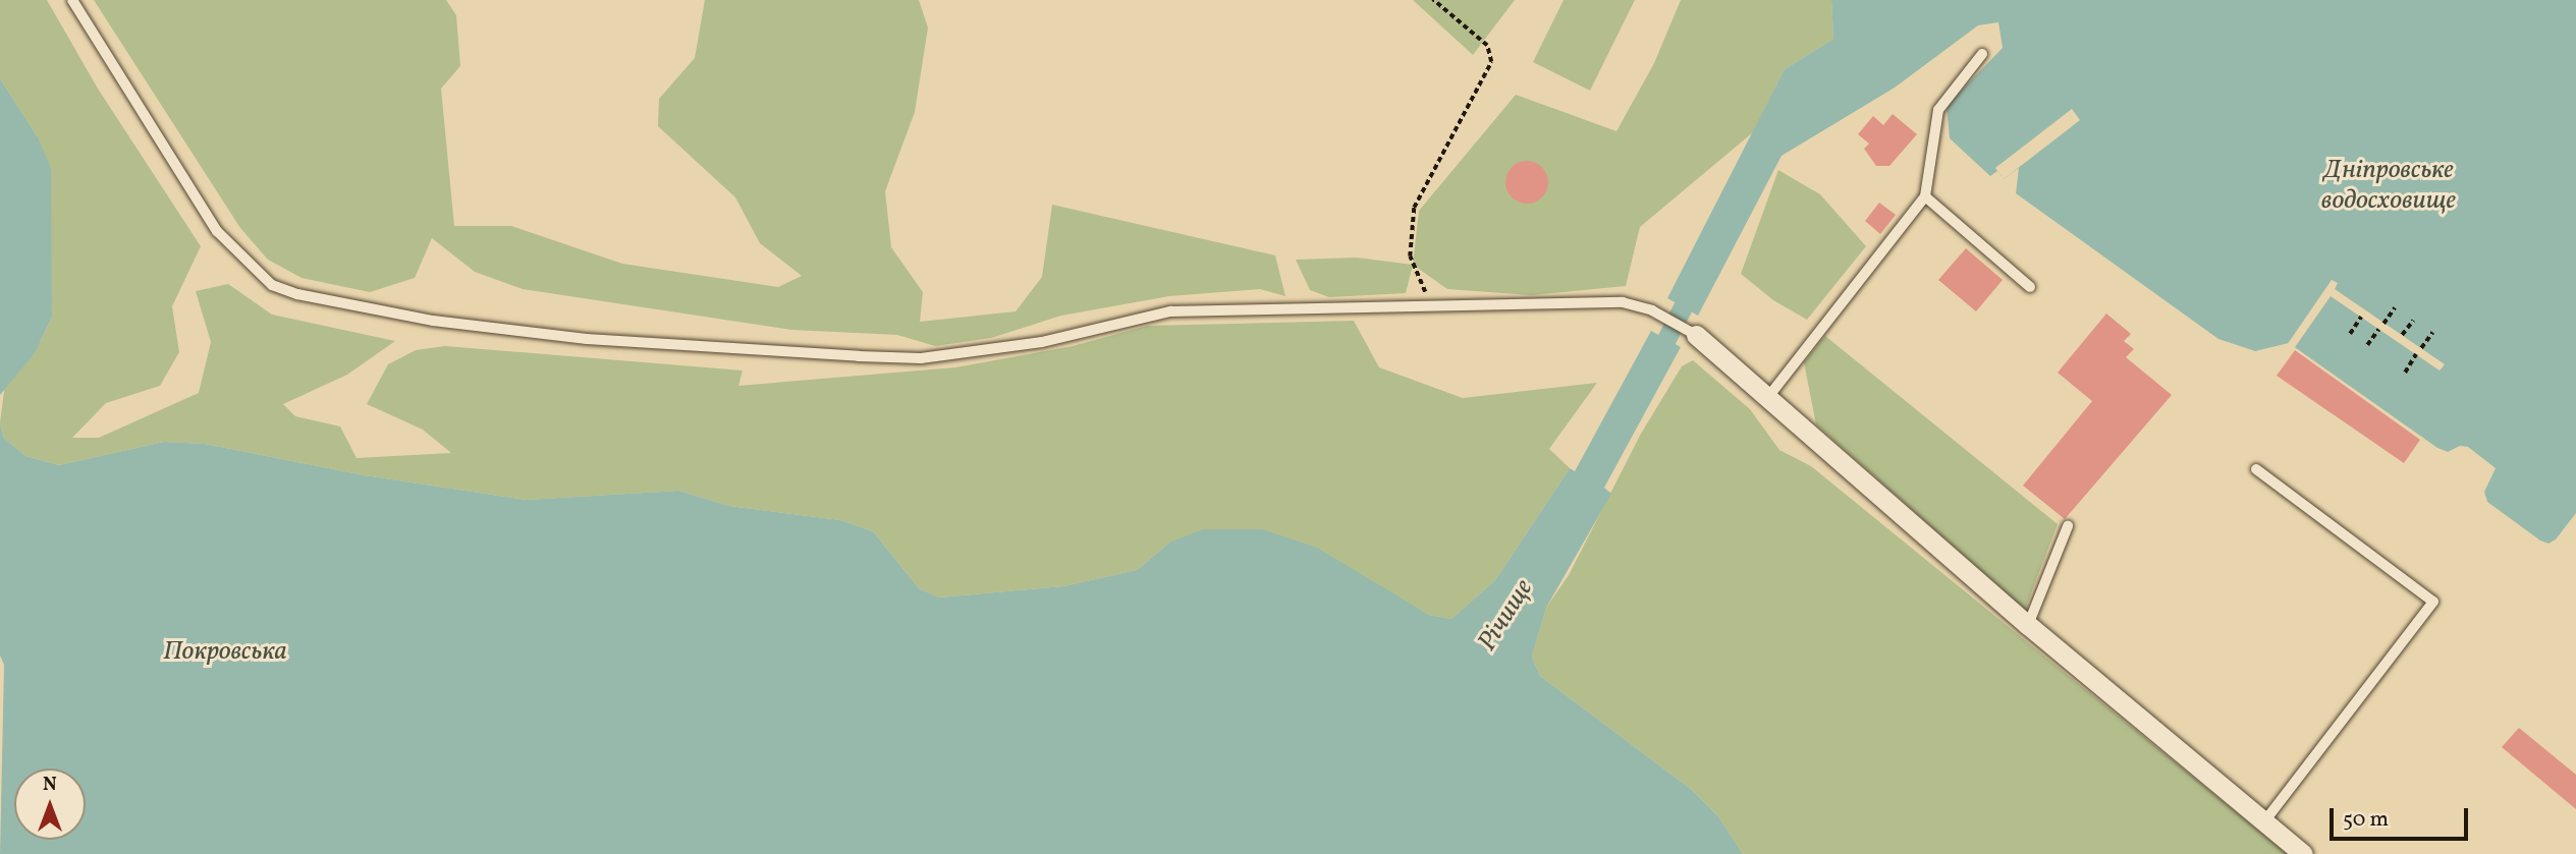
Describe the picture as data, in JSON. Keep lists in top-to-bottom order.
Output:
{
  "water": ["Дніпровське водосховище", "Річище", "Покровська"],
  "scale_bar": "50 m",
  "north": "top"
}
